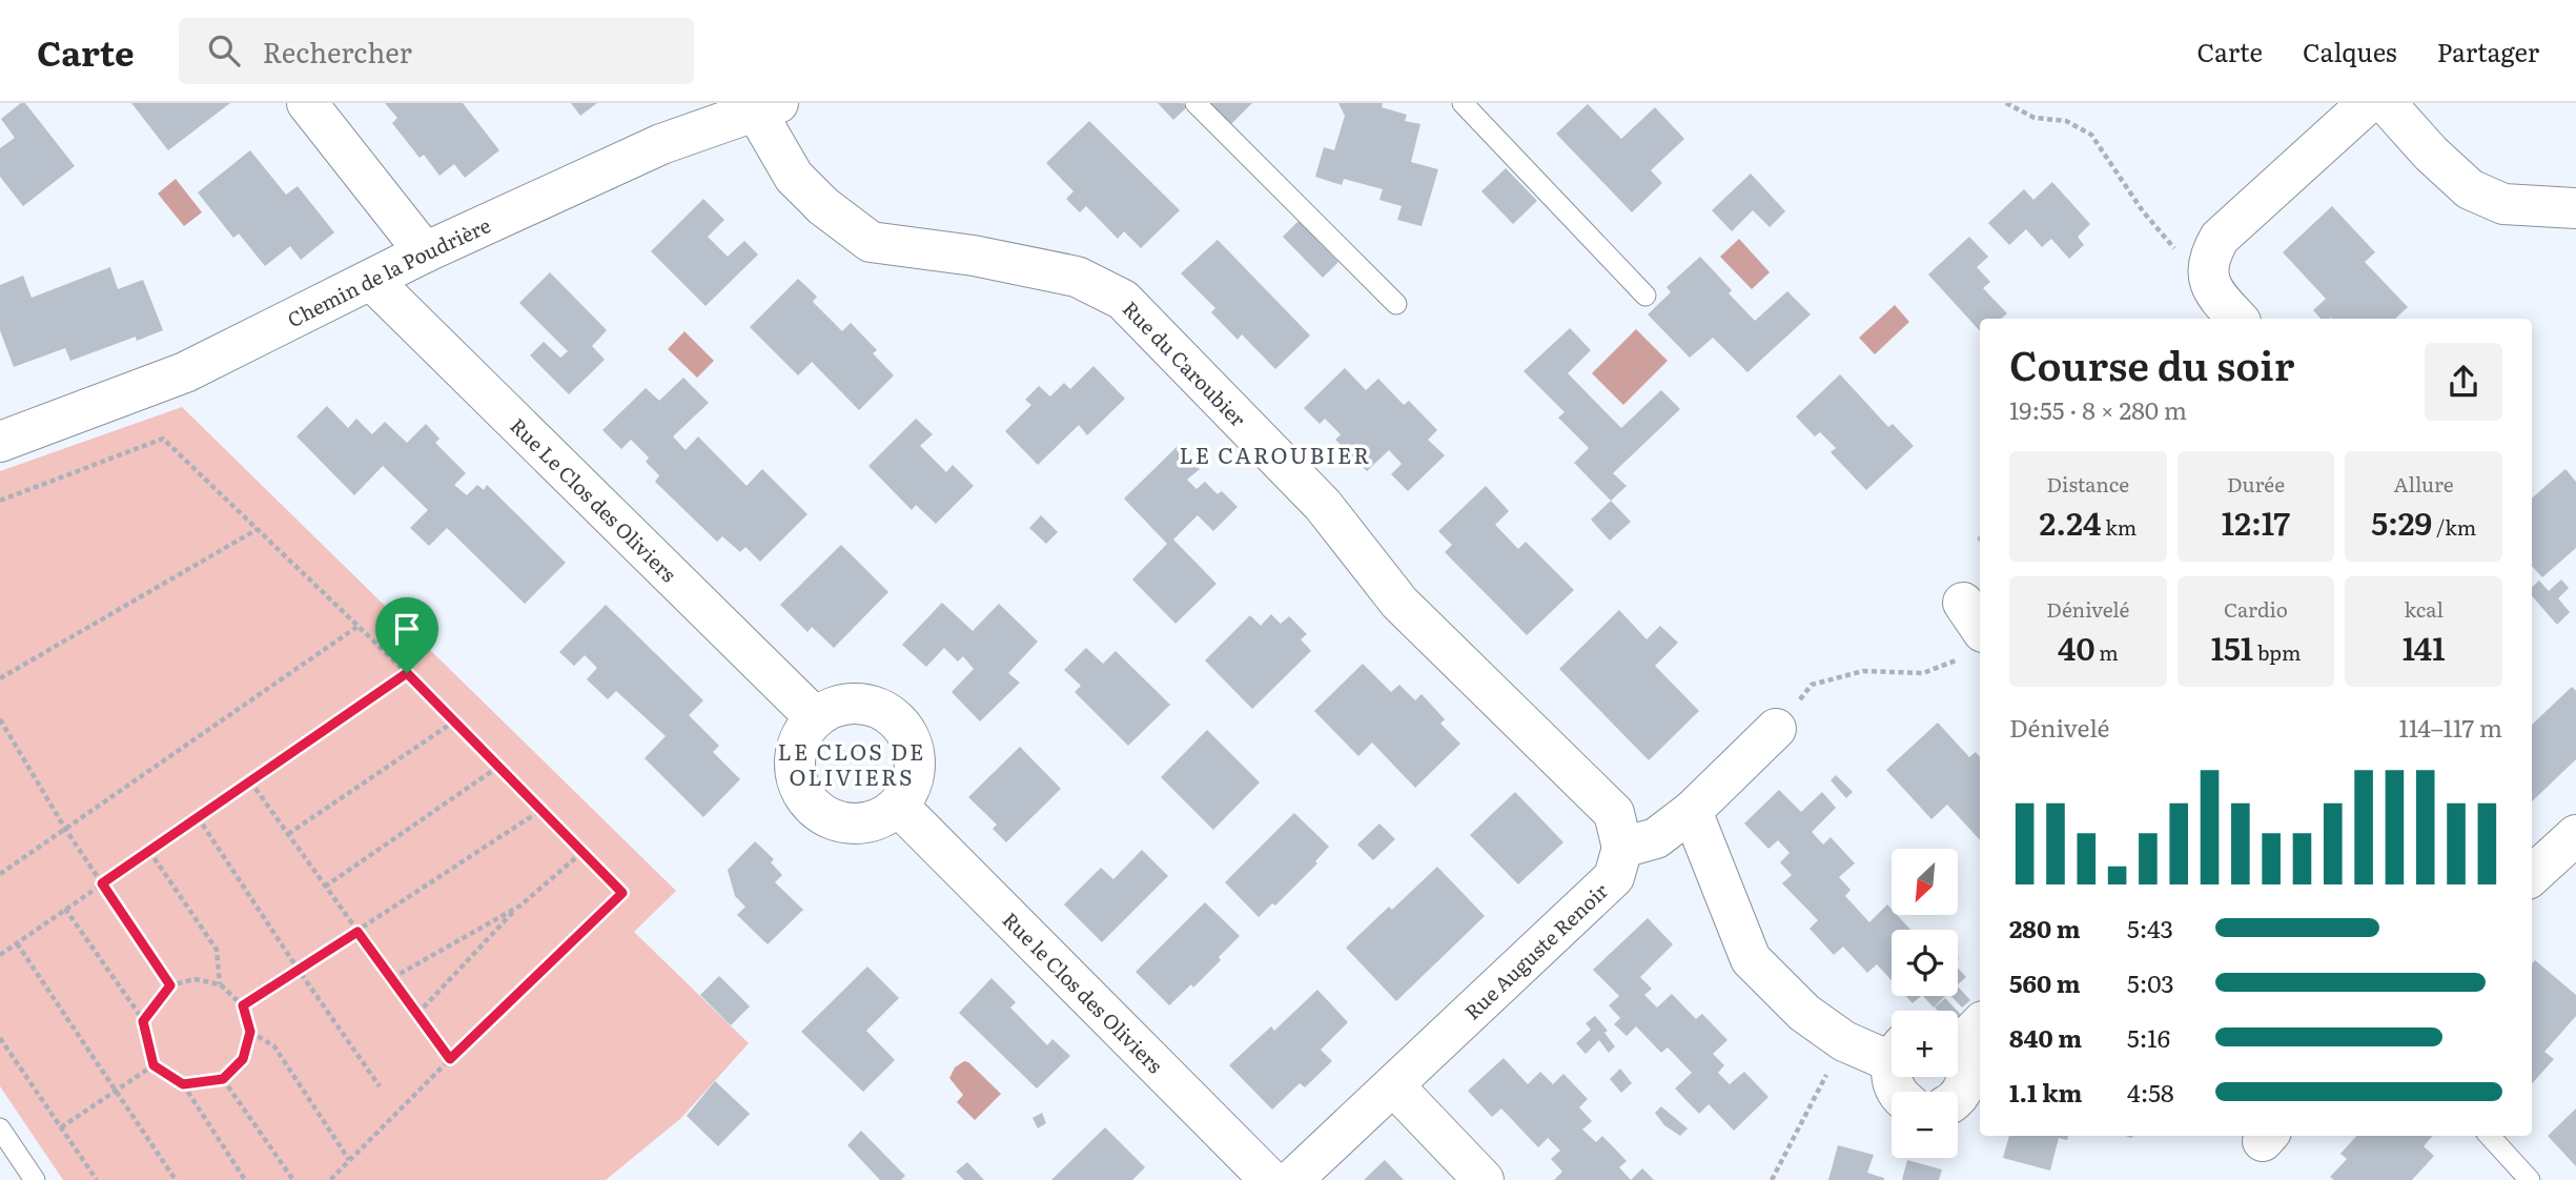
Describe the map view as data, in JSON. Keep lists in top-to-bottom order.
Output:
{
  "streets": {
    "street": [
      "Chemin de la Poudrière",
      "Rue du Caroubier",
      "Rue Le Clos des Oliviers",
      "Rue Auguste Renoir",
      "Rue le Clos des Oliviers"
    ]
  },
  "crossings": [
    ["Chemin de la Poudrière", "Rue du Caroubier"],
    ["Chemin de la Poudrière", "Rue Le Clos des Oliviers"],
    ["Rue du Caroubier", "Rue Auguste Renoir"],
    ["Rue Le Clos des Oliviers", "Rue le Clos des Oliviers"]
  ],
  "districts": ["LE CAROUBIER", "LE CLOS DE OLIVIERS"],
  "north": "bottom left",
  "page": {
    "header": "Carte",
    "search": "Rechercher",
    "nav": ["Carte", "Calques", "Partager"],
    "heading": ["Course du soir", "19:55 · 8 × 280 m"],
    "stats": [
      ["Distance", "2.24 km"],
      ["Durée", "12:17"],
      ["Allure", "5:29 /km"],
      ["Dénivelé", "40 m"],
      ["Cardio", "151 bpm"],
      ["kcal", "141"]
    ],
    "chart": ["Dénivelé", "114–117 m"],
    "map_buttons": ["+", "−"],
    "list": [
      {
        "name": "280 m",
        "note": "5:43"
      },
      {
        "name": "560 m",
        "note": "5:03"
      },
      {
        "name": "840 m",
        "note": "5:16"
      },
      {
        "name": "1.1 km",
        "note": "4:58"
      }
    ]
  }
}
